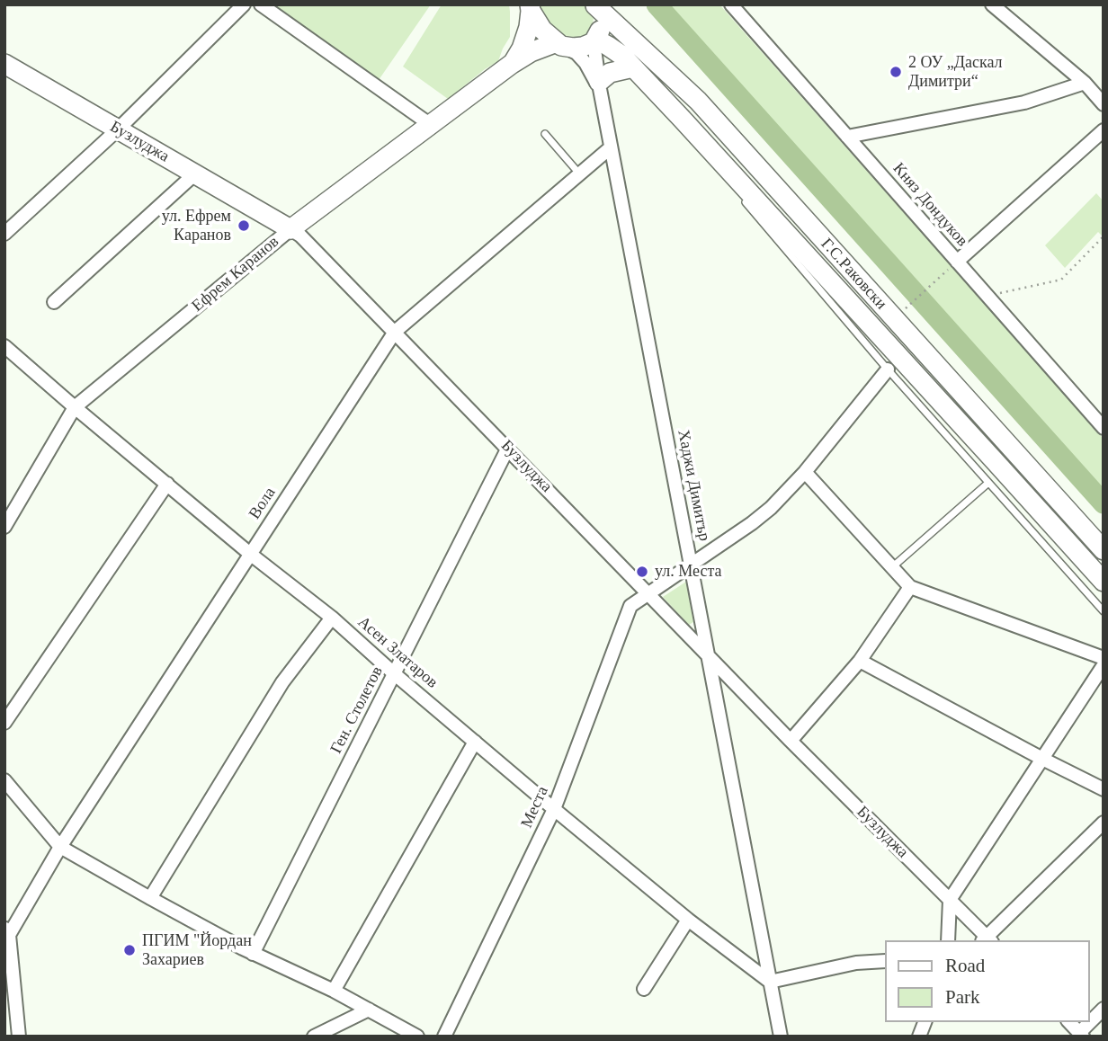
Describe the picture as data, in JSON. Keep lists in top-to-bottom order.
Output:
{
  "streets": {
    "street": [
      "Бузлуджа",
      "Княз Дондуков",
      "Ефрем Каранов",
      "Г.С.Раковски",
      "Хаджи Димитър",
      "Вола",
      "Асен Златаров",
      "Ген. Столетов",
      "Места"
    ]
  },
  "crossings": [
    ["Бузлуджа", "Ефрем Каранов"],
    ["Бузлуджа", "Хаджи Димитър"],
    ["Бузлуджа", "Вола"],
    ["Бузлуджа", "Ген. Столетов"],
    ["Бузлуджа", "Места"],
    ["Ефрем Каранов", "Г.С.Раковски"],
    ["Ефрем Каранов", "Хаджи Димитър"],
    ["Ефрем Каранов", "Асен Златаров"],
    ["Г.С.Раковски", "Хаджи Димитър"],
    ["Хаджи Димитър", "Вола"],
    ["Хаджи Димитър", "Асен Златаров"],
    ["Хаджи Димитър", "Места"],
    ["Вола", "Асен Златаров"],
    ["Асен Златаров", "Ген. Столетов"],
    ["Асен Златаров", "Места"]
  ],
  "places": [
    "2 ОУ „Даскал Димитри“",
    "ул. Ефрем Каранов",
    "ул. Места",
    "ПГИМ \"Йордан Захариев"
  ],
  "legend": ["Road", "Park"]
}
